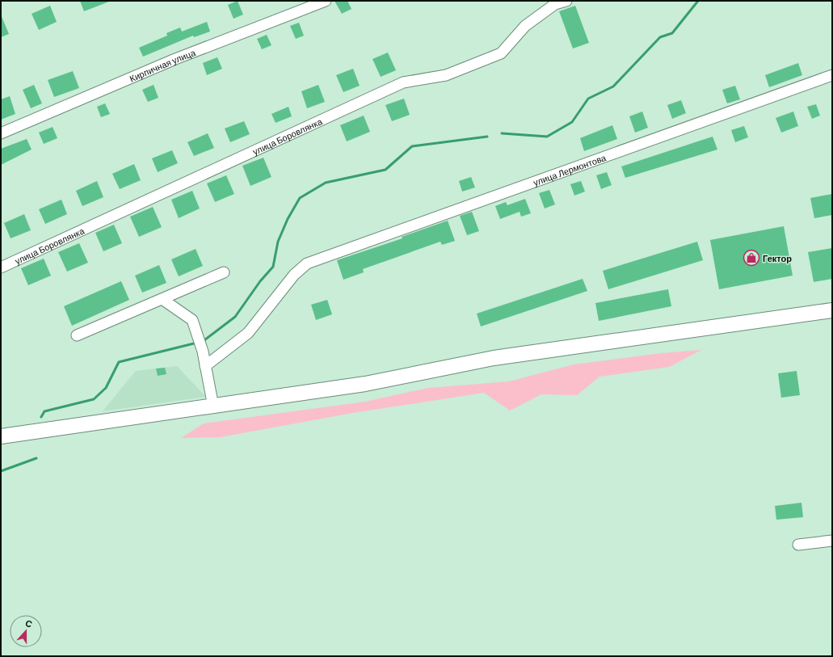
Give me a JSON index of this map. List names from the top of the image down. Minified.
{"streets":{"street":["Кирпичная улица","улица Боровлянка","улица Лермонтова"]},"places":{"shop":["Гектор"]},"north":"top"}
